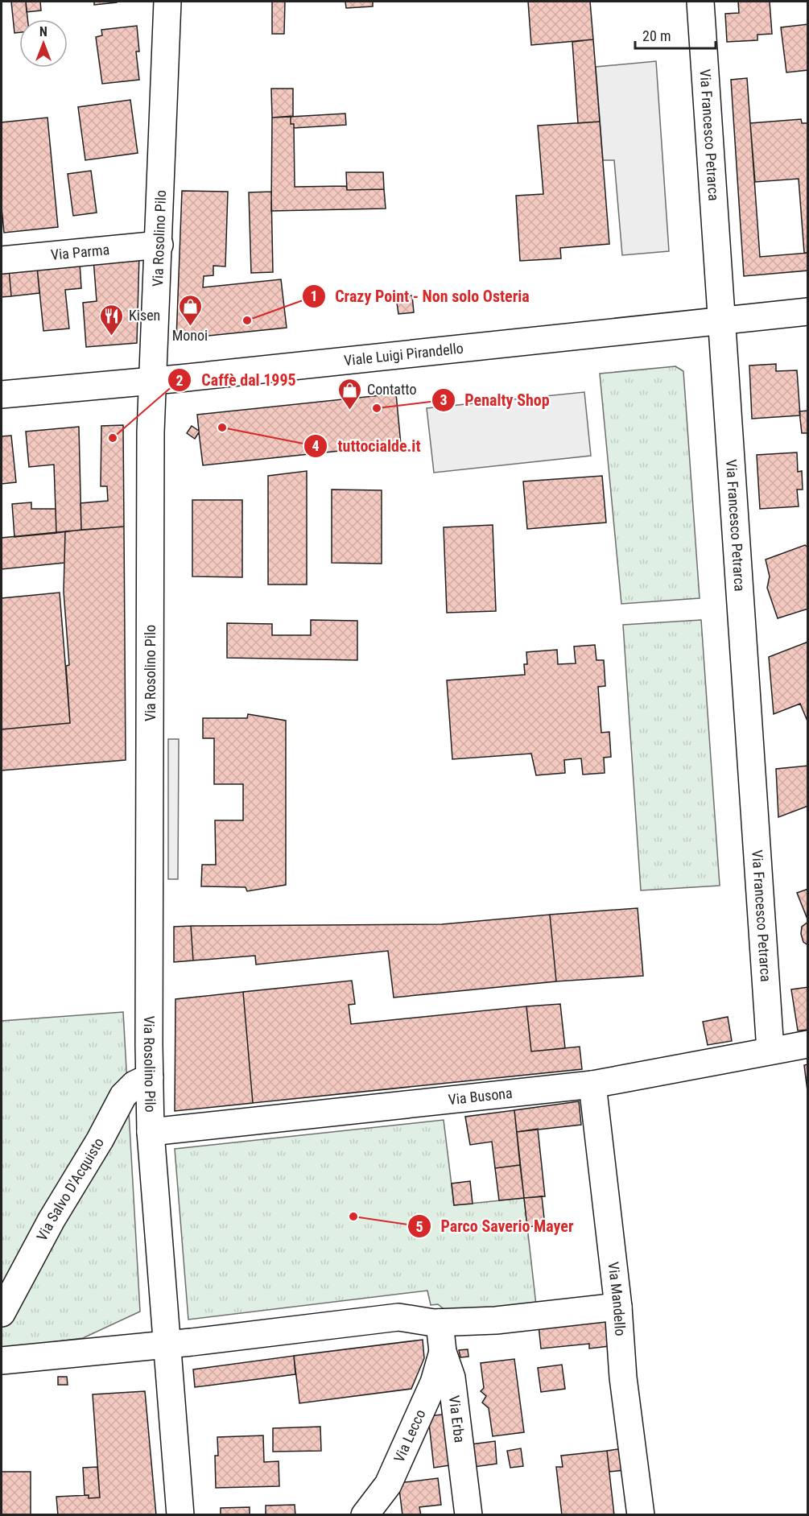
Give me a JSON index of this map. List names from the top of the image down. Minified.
{"streets":{"street":["Via Francesco Petrarca","Via Rosolino Pilo","Via Parma","Viale Luigi Pirandello","Via Busona","Via Salvo D'Acquisto","Via Mandello","Via Erba","Via Lecco"]},"crossings":[["Via Francesco Petrarca","Viale Luigi Pirandello"],["Via Francesco Petrarca","Via Busona"],["Via Rosolino Pilo","Via Parma"],["Via Rosolino Pilo","Viale Luigi Pirandello"],["Via Rosolino Pilo","Via Busona"],["Via Rosolino Pilo","Via Salvo D'Acquisto"],["Via Busona","Via Mandello"],["Via Erba","Via Lecco"]],"places":{"other":["Crazy Point - Non solo Osteria","Penalty Shop","tuttocialde.it","Caffè dal 1995","Parco Saverio Mayer"],"shop":["Monoi","Contatto"],"restaurant":["Kisen"]},"scale_bar":"20 m","north":"top"}
